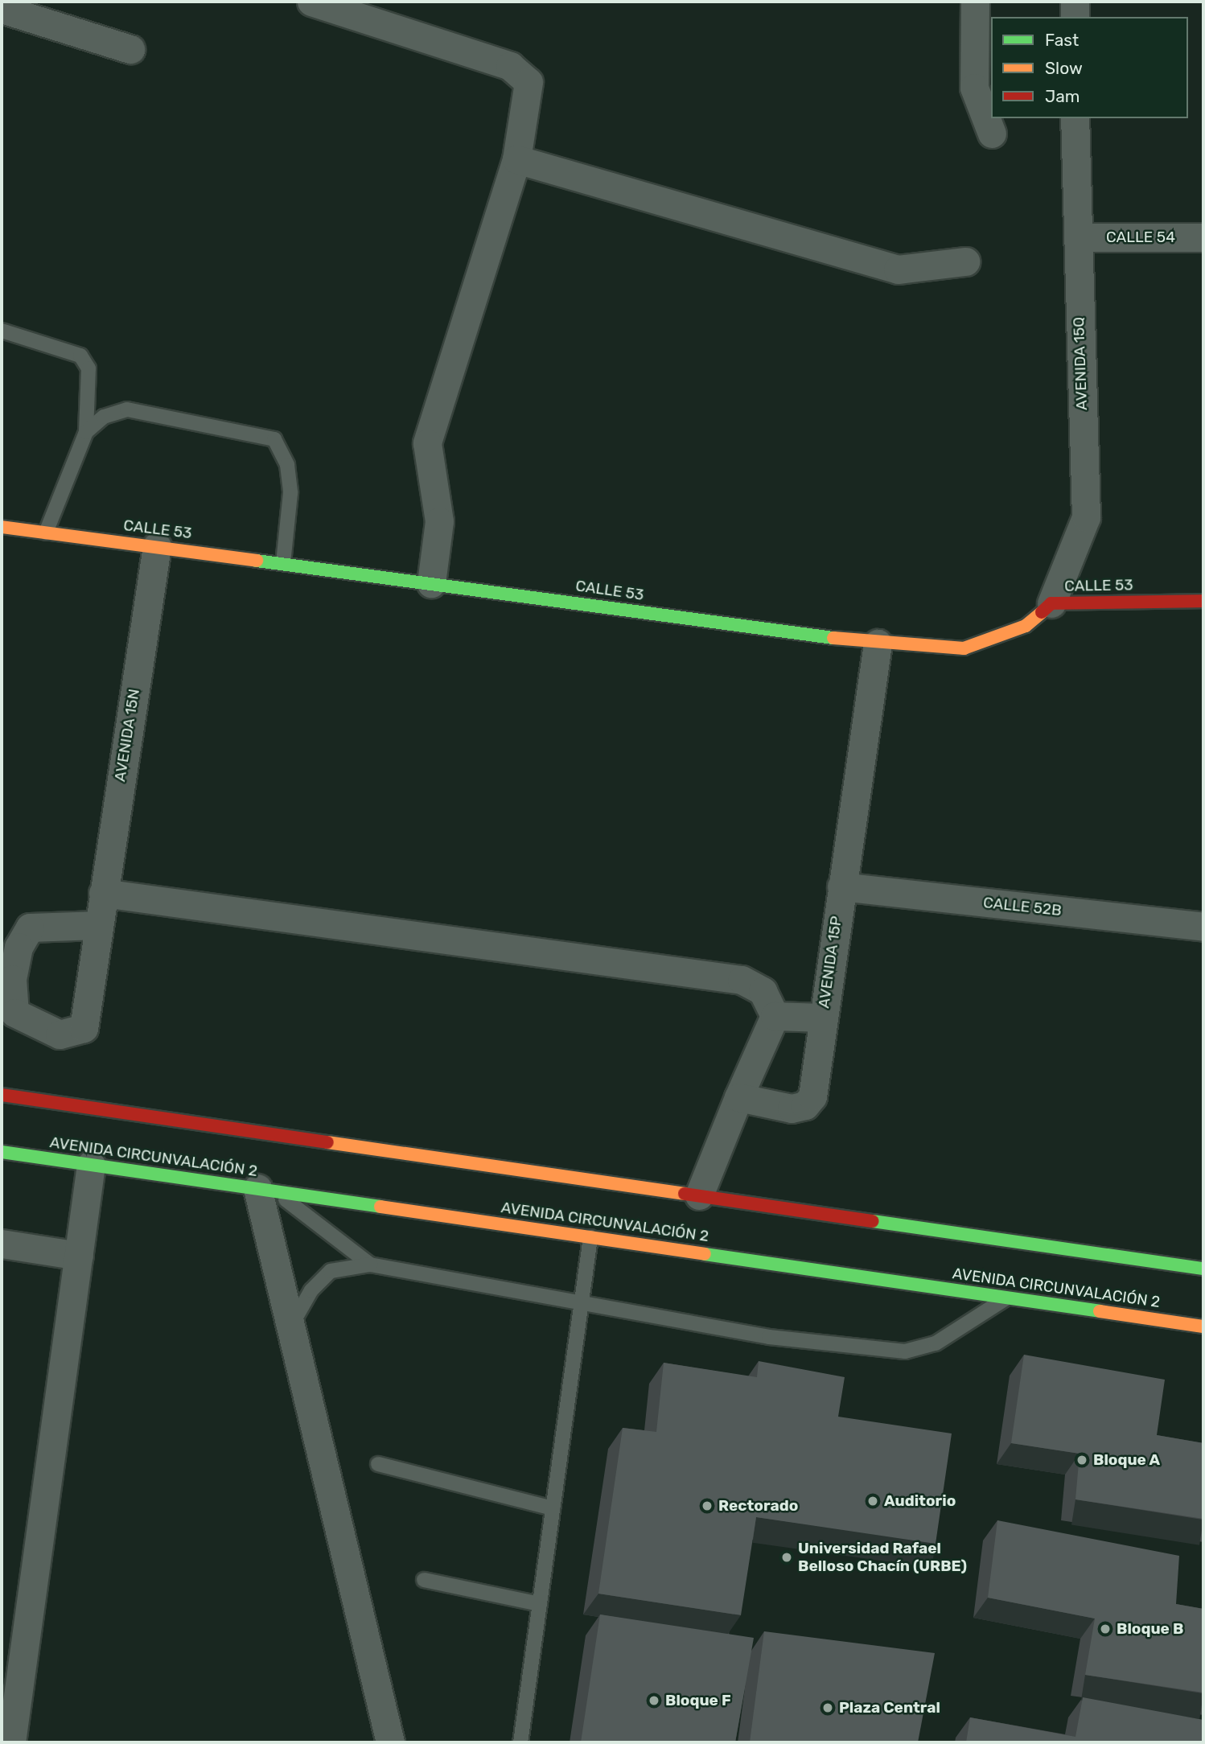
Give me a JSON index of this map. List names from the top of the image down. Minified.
{"streets":{"main road":["CALLE 53","AVENIDA CIRCUNVALACIÓN 2"],"street":["CALLE 54","AVENIDA 15Q","AVENIDA 15N","CALLE 52B","AVENIDA 15P"]},"crossings":[["CALLE 54","AVENIDA 15Q"],["AVENIDA 15Q","CALLE 53"],["CALLE 53","AVENIDA 15N"],["CALLE 53","AVENIDA 15P"],["CALLE 52B","AVENIDA 15P"]],"places":["Bloque A","Auditorio","Rectorado","Universidad Rafael Belloso Chacín (URBE)","Bloque B","Bloque F","Plaza Central"],"legend":["Fast","Slow","Jam"]}
